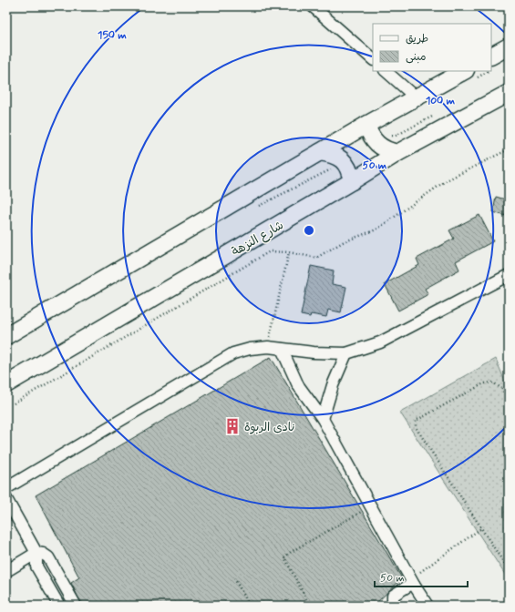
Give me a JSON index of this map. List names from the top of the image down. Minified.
{"streets":{"main road":["شارع النزهة"]},"places":{"building":["نادى الربوة"]},"legend":["طريق","مبنى"],"scale_bar":"50 m","rings":["150 m","100 m","50 m"]}
